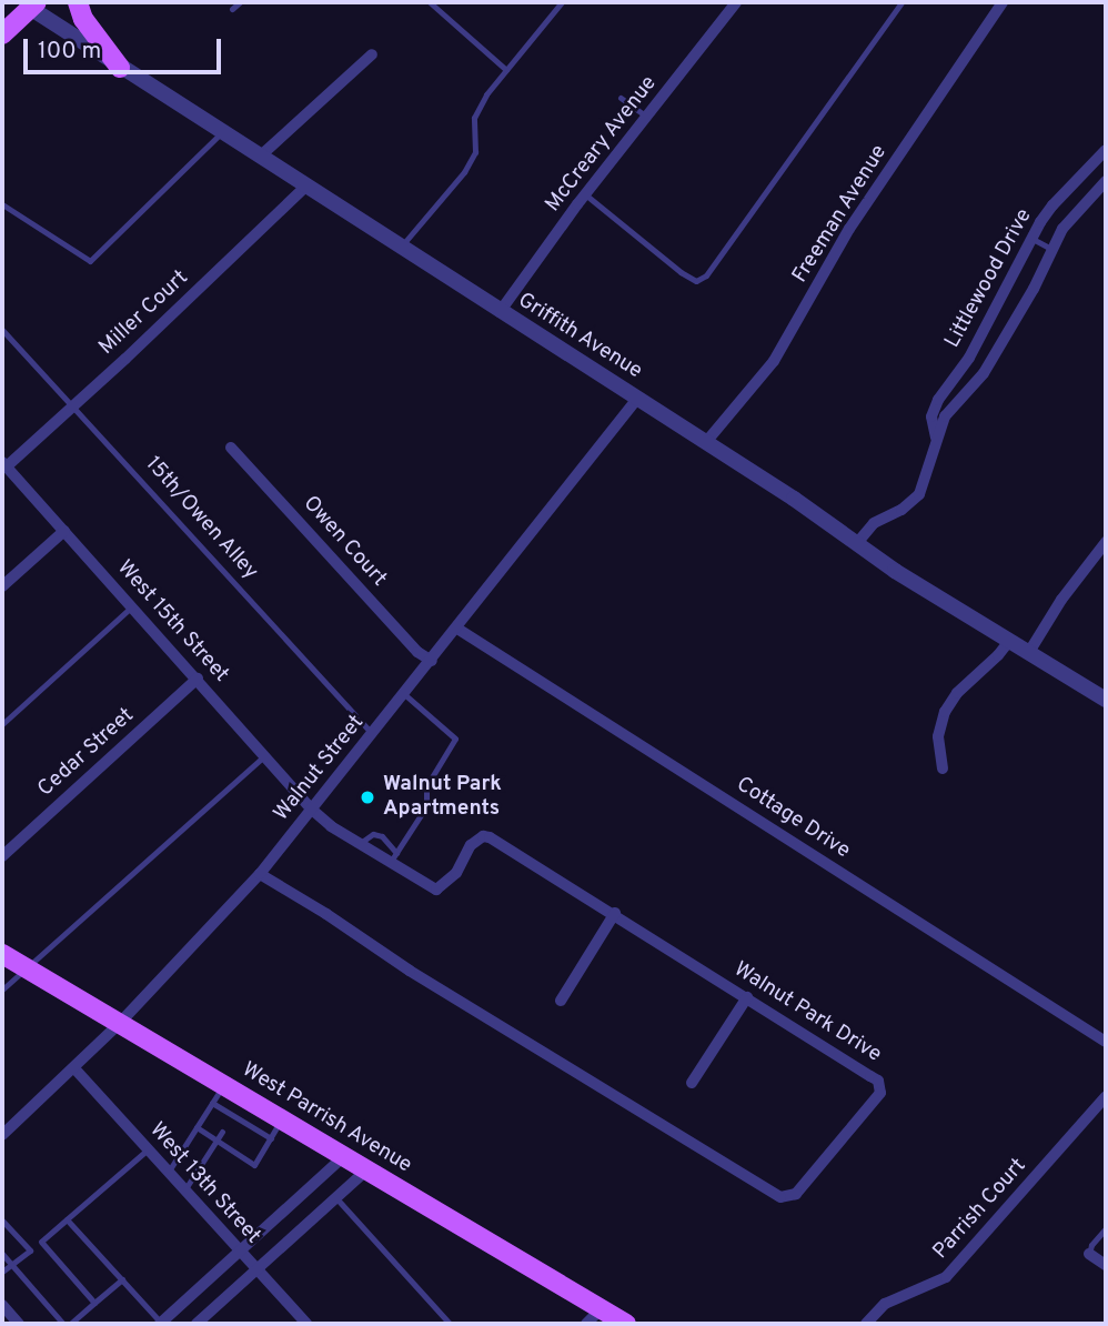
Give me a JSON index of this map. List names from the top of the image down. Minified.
{"streets":{"main road":["West Parrish Avenue"],"street":["McCreary Avenue","Freeman Avenue","Littlewood Drive","Miller Court","Griffith Avenue","Owen Court","West 15th Street","Cedar Street","Walnut Street","Cottage Drive","Walnut Park Drive","West 13th Street","Parrish Court"],"lane":["15th/Owen Alley"]},"crossings":[["McCreary Avenue","Griffith Avenue"],["Freeman Avenue","Griffith Avenue"],["Littlewood Drive","Griffith Avenue"],["Miller Court","Griffith Avenue"],["Miller Court","15th/Owen Alley"],["Miller Court","West 15th Street"],["Griffith Avenue","Walnut Street"],["15th/Owen Alley","Walnut Street"],["Owen Court","Walnut Street"],["West 15th Street","Cedar Street"],["West 15th Street","Walnut Street"],["West 15th Street","Walnut Park Drive"],["Walnut Street","Cottage Drive"],["Walnut Street","Walnut Park Drive"],["Walnut Street","West Parrish Avenue"],["Walnut Street","West 13th Street"]],"places":["Walnut Park Apartments"],"scale_bar":"100 m"}
